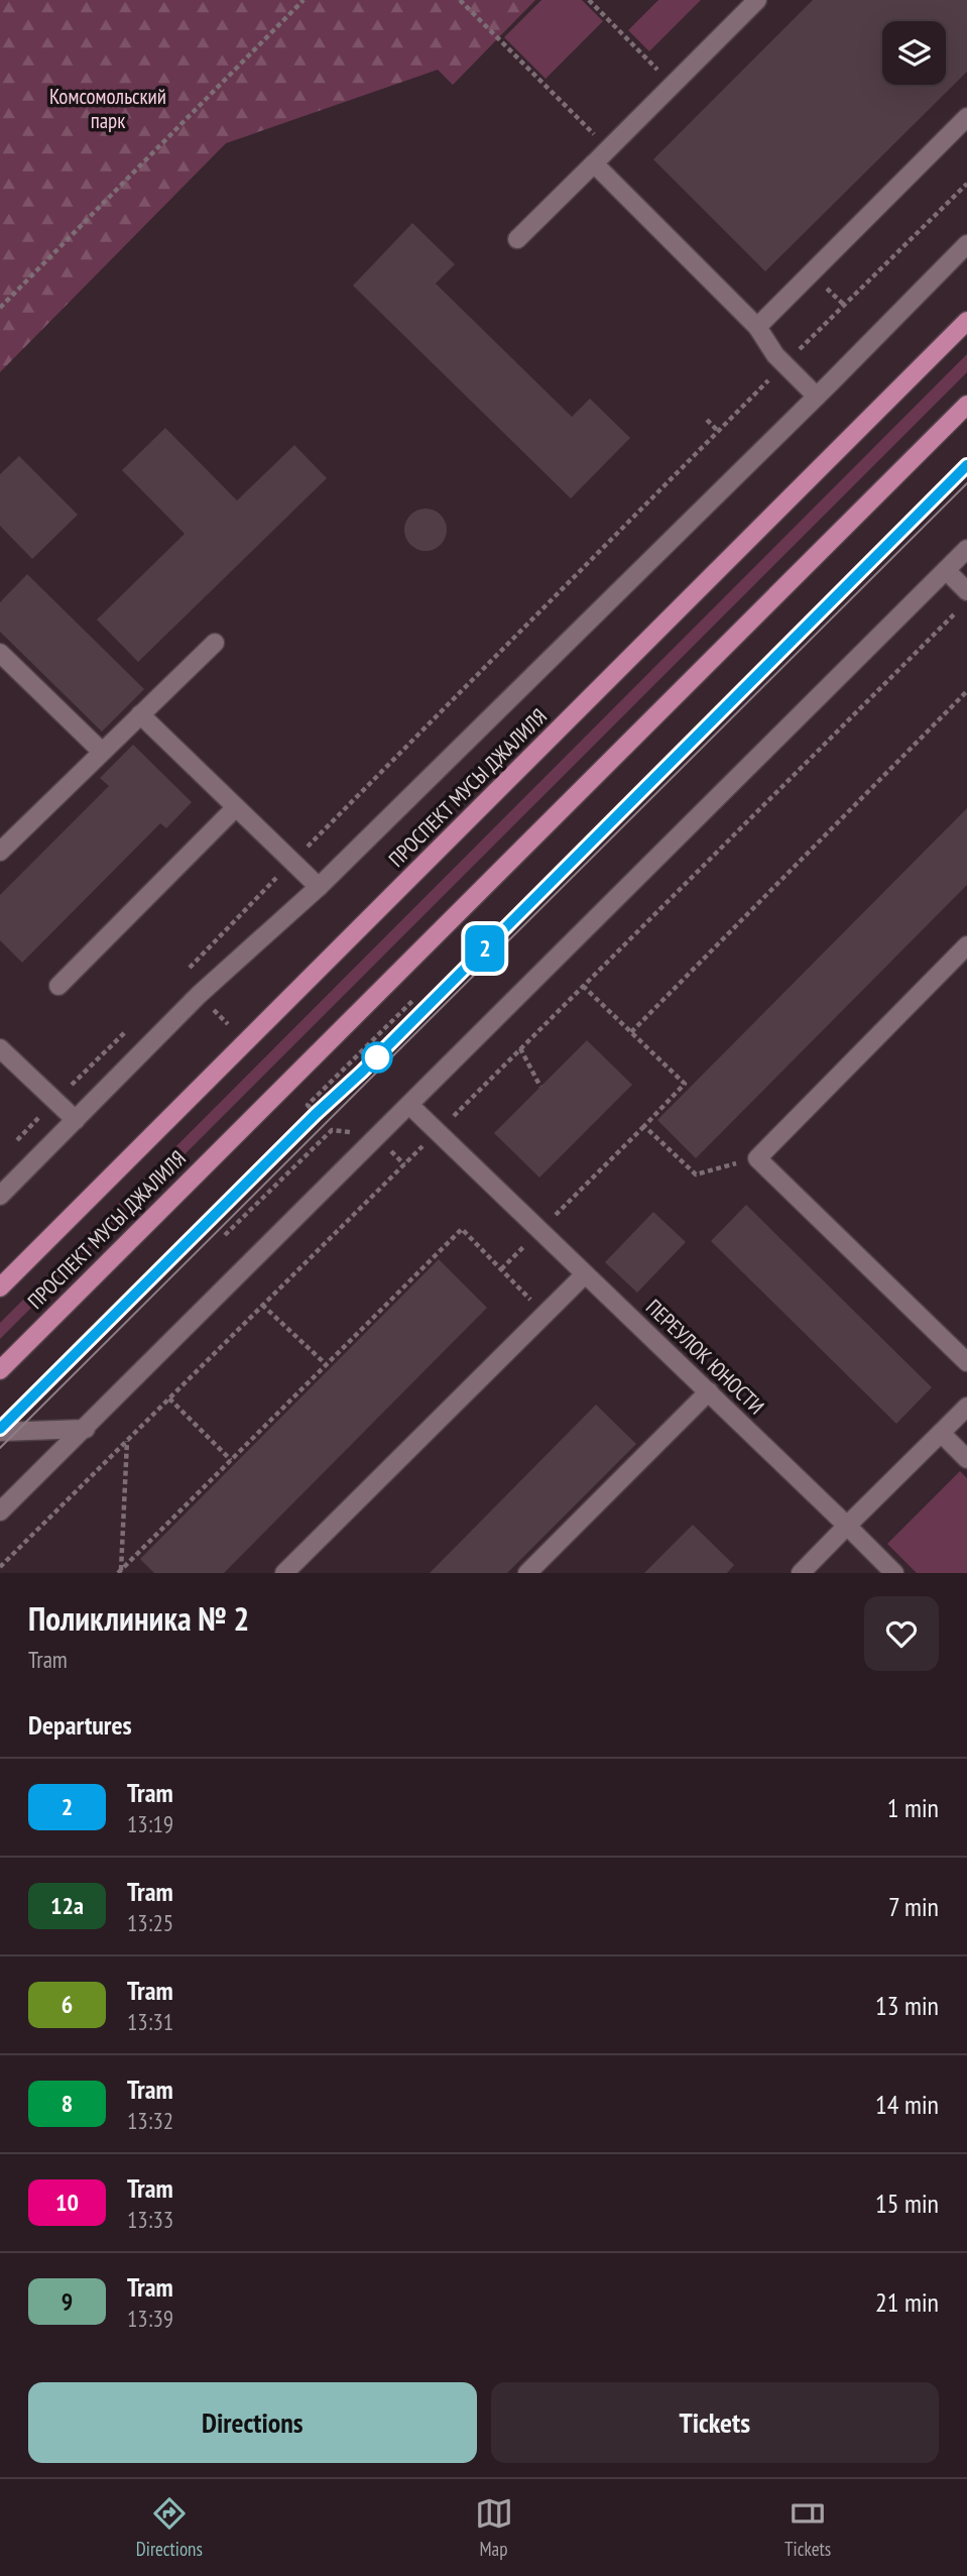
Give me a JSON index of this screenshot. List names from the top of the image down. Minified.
{"streets":{"main road":["ПРОСПЕКТ МУСЫ ДЖАЛИЛЯ"],"street":["ПЕРЕУЛОК ЮНОСТИ"]},"parks":["Комсомольский парк"],"lines":["tram line 2"],"page":{"on_map":"2","heading":[["Поликлиника № 2","Tram"],"Departures"],"list":[{"mark":"2","name":"Tram","note":"13:19","value":"1 min"},{"mark":"12а","name":"Tram","note":"13:25","value":"7 min"},{"mark":"6","name":"Tram","note":"13:31","value":"13 min"},{"mark":"8","name":"Tram","note":"13:32","value":"14 min"},{"mark":"10","name":"Tram","note":"13:33","value":"15 min"},{"mark":"9","name":"Tram","note":"13:39","value":"21 min"}],"buttons":["Directions","Tickets"],"tabs":["Directions","Map","Tickets"]}}
